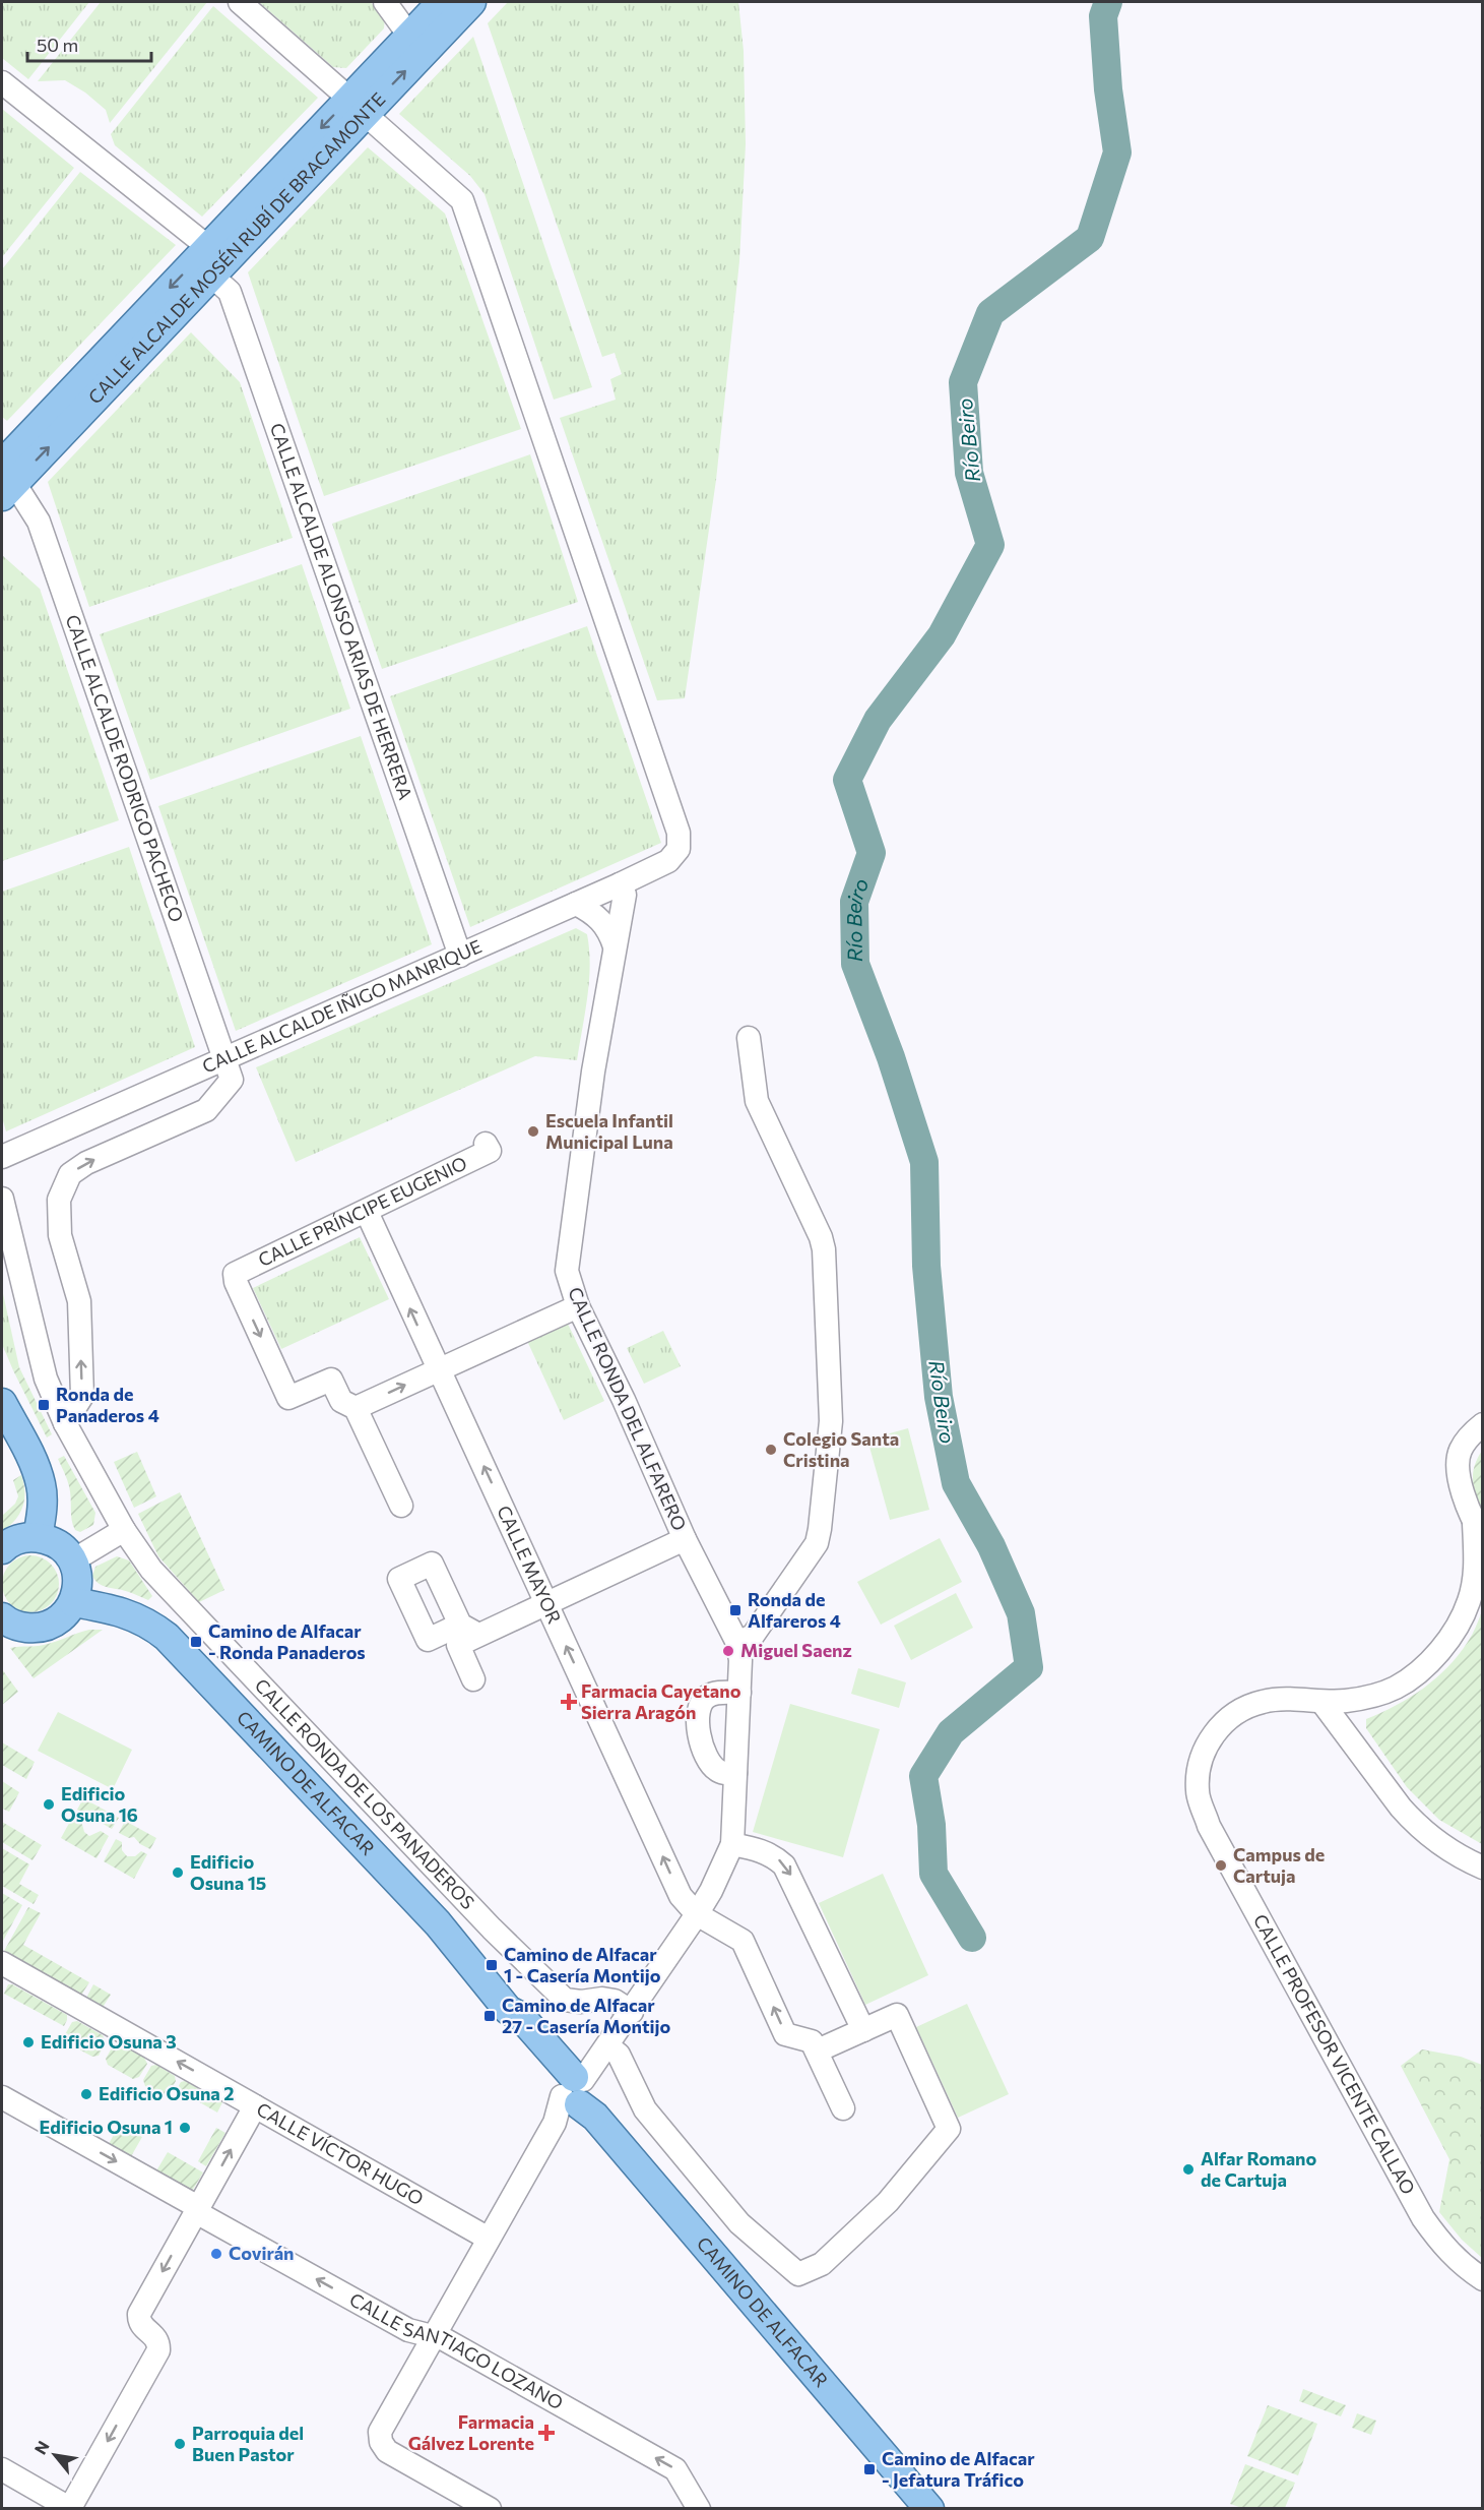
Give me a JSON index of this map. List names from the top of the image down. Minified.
{"streets":{"main road":["CALLE ALCALDE MOSÉN RUBÍ DE BRACAMONTE","CAMINO DE ALFACAR"],"street":["CALLE ALCALDE ALONSO ARIAS DE HERRERA","CALLE ALCALDE RODRIGO PACHECO","CALLE ALCALDE IÑIGO MANRIQUE","CALLE PRÍNCIPE EUGENIO","CALLE RONDA DEL ALFARERO","CALLE MAYOR","CALLE RONDA DE LOS PANADEROS","CALLE PROFESOR VICENTE CALLAO","CALLE VÍCTOR HUGO","CALLE SANTIAGO LOZANO"]},"crossings":[["CALLE ALCALDE MOSÉN RUBÍ DE BRACAMONTE","CALLE ALCALDE ALONSO ARIAS DE HERRERA"],["CALLE ALCALDE MOSÉN RUBÍ DE BRACAMONTE","CALLE ALCALDE RODRIGO PACHECO"],["CALLE ALCALDE MOSÉN RUBÍ DE BRACAMONTE","CALLE ALCALDE IÑIGO MANRIQUE"],["CALLE ALCALDE ALONSO ARIAS DE HERRERA","CALLE ALCALDE IÑIGO MANRIQUE"],["CALLE ALCALDE RODRIGO PACHECO","CALLE ALCALDE IÑIGO MANRIQUE"],["CALLE ALCALDE IÑIGO MANRIQUE","CALLE RONDA DEL ALFARERO"],["CALLE PRÍNCIPE EUGENIO","CALLE MAYOR"]],"one_way":["CALLE MAYOR","CALLE VÍCTOR HUGO"],"water":["Río Beiro"],"places":{"other":["Escuela Infantil Municipal Luna","Colegio Santa Cristina","Miguel Saenz","Edificio Osuna 16","Campus de Cartuja","Edificio Osuna 15","Edificio Osuna 3","Edificio Osuna 2","Edificio Osuna 1","Alfar Romano de Cartuja","Covirán","Parroquia del Buen Pastor"],"transit":["Ronda de Panaderos 4","Ronda de Alfareros 4","Camino de Alfacar - Ronda Panaderos","Camino de Alfacar 1 - Casería Montijo","Camino de Alfacar 27 - Casería Montijo","Camino de Alfacar - Jefatura Tráfico"],"health":["Farmacia Cayetano Sierra Aragón","Farmacia Gálvez Lorente"]},"scale_bar":"50 m","north":"top left"}
